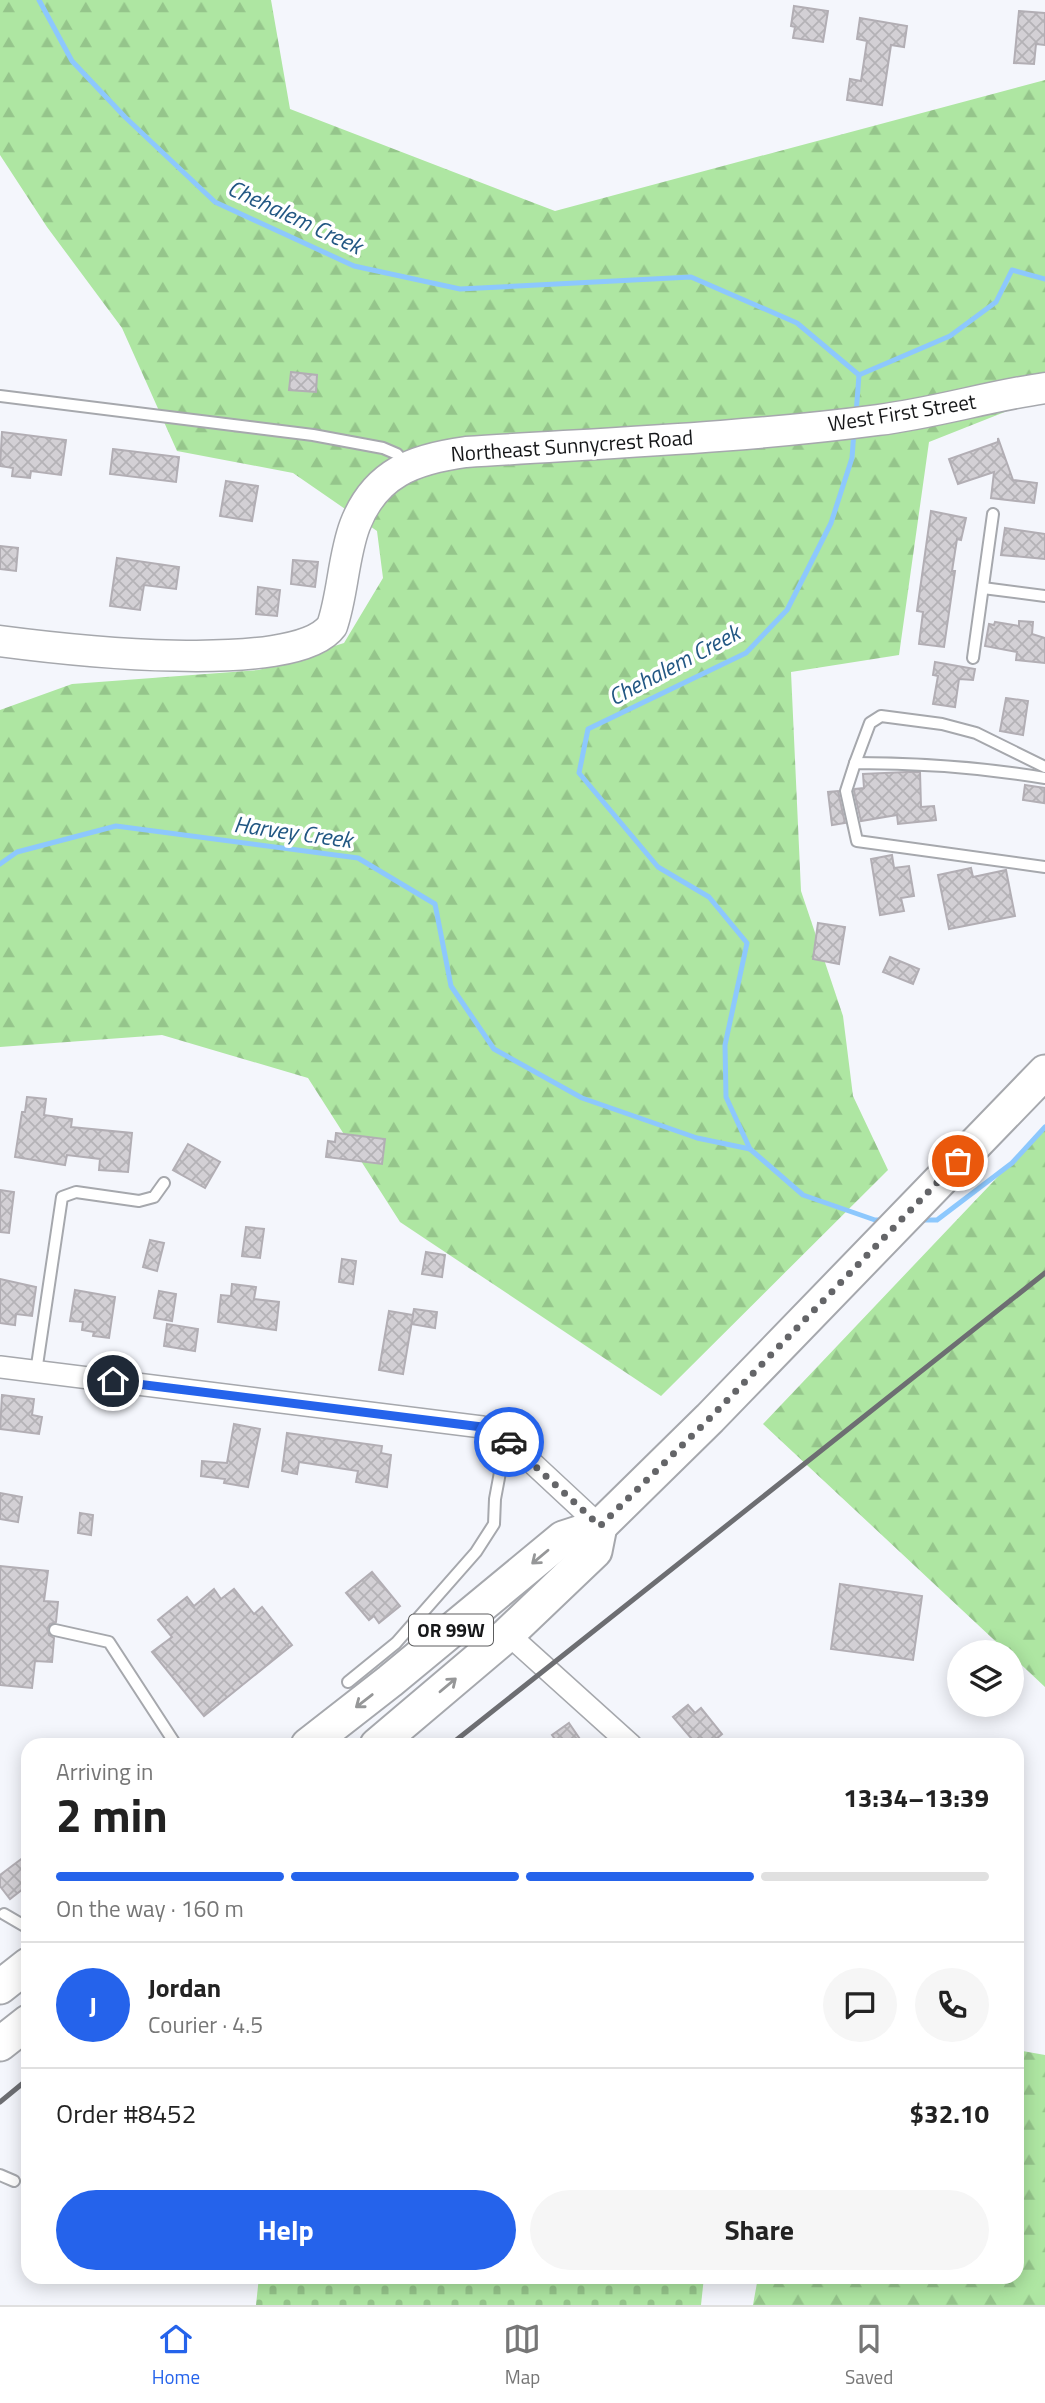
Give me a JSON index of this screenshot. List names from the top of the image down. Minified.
{"streets":{"main road":["OR 99W"],"street":["West First Street","Northeast Sunnycrest Road"]},"crossings":[["West First Street","Northeast Sunnycrest Road"]],"water":["Chehalem Creek","Harvey Creek"],"page":{"heading":["2 min","Arriving in","13:34–13:39"],"panel":["Jordan","Courier · 4.5","Order #8452","$32.10"],"bar":"On the way · 160 m","round":"J","buttons":["Help","Share"],"tabs":["Home","Map","Saved"]}}
